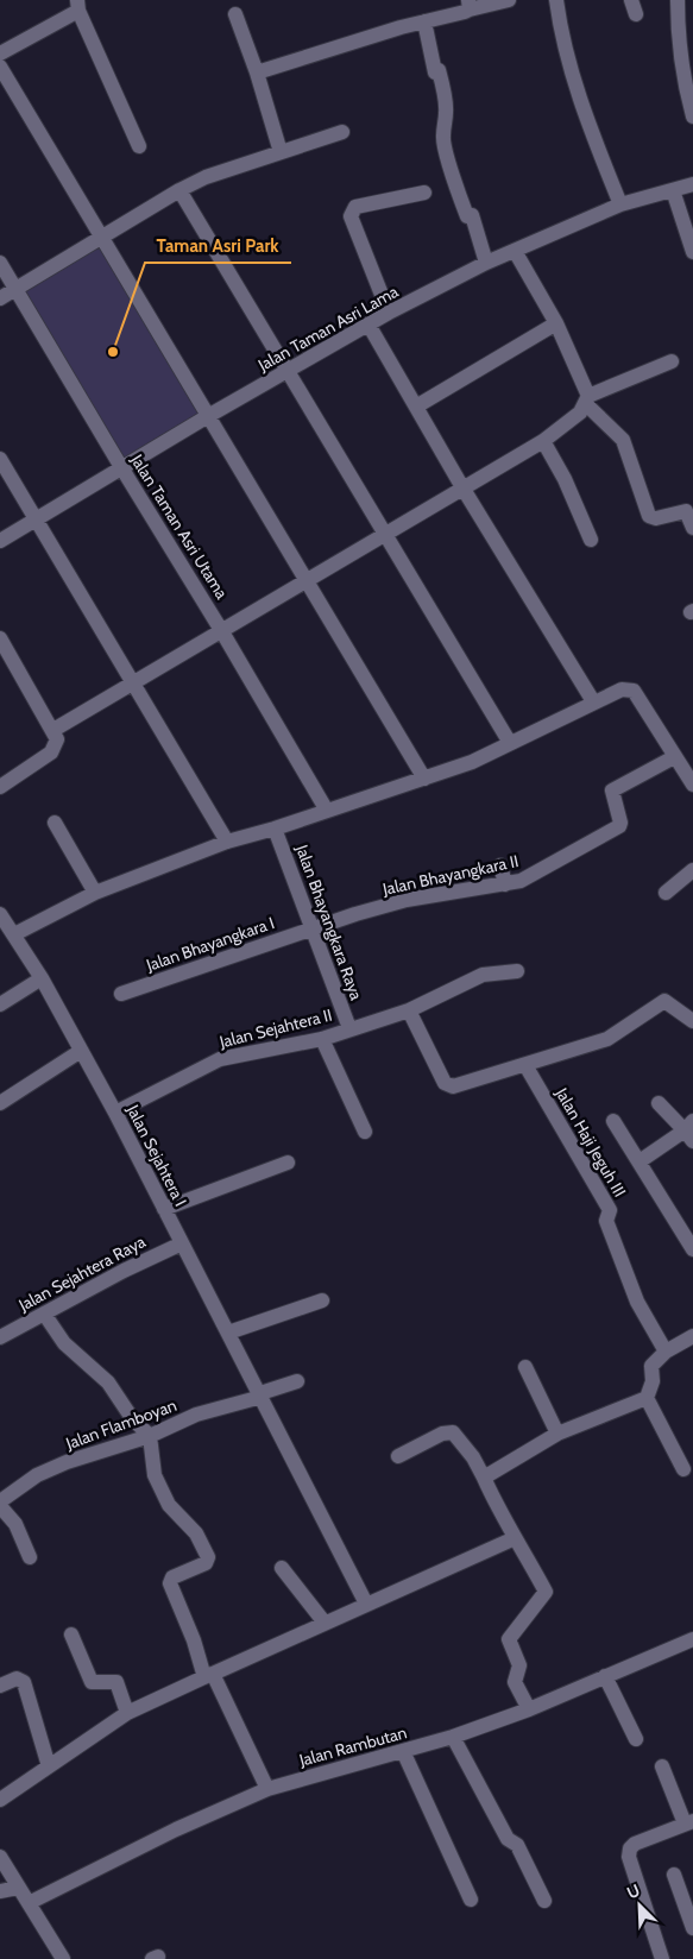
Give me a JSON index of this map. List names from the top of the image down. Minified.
{"streets":{"street":["Jalan Taman Asri Lama","Jalan Taman Asri Utama","Jalan Bhayangkara II","Jalan Bhayangkara Raya","Jalan Bhayangkara I","Jalan Sejahtera II","Jalan Haji Jeguh III","Jalan Sejahtera I","Jalan Sejahtera Raya","Jalan Flamboyan","Jalan Rambutan"]},"crossings":[["Jalan Taman Asri Lama","Jalan Taman Asri Utama"],["Jalan Bhayangkara II","Jalan Bhayangkara Raya"],["Jalan Bhayangkara II","Jalan Bhayangkara I"],["Jalan Bhayangkara Raya","Jalan Bhayangkara I"],["Jalan Bhayangkara Raya","Jalan Sejahtera II"],["Jalan Sejahtera II","Jalan Sejahtera I"],["Jalan Sejahtera I","Jalan Sejahtera Raya"],["Jalan Sejahtera I","Jalan Flamboyan"]],"places":["Taman Asri Park"],"north":"top left"}
